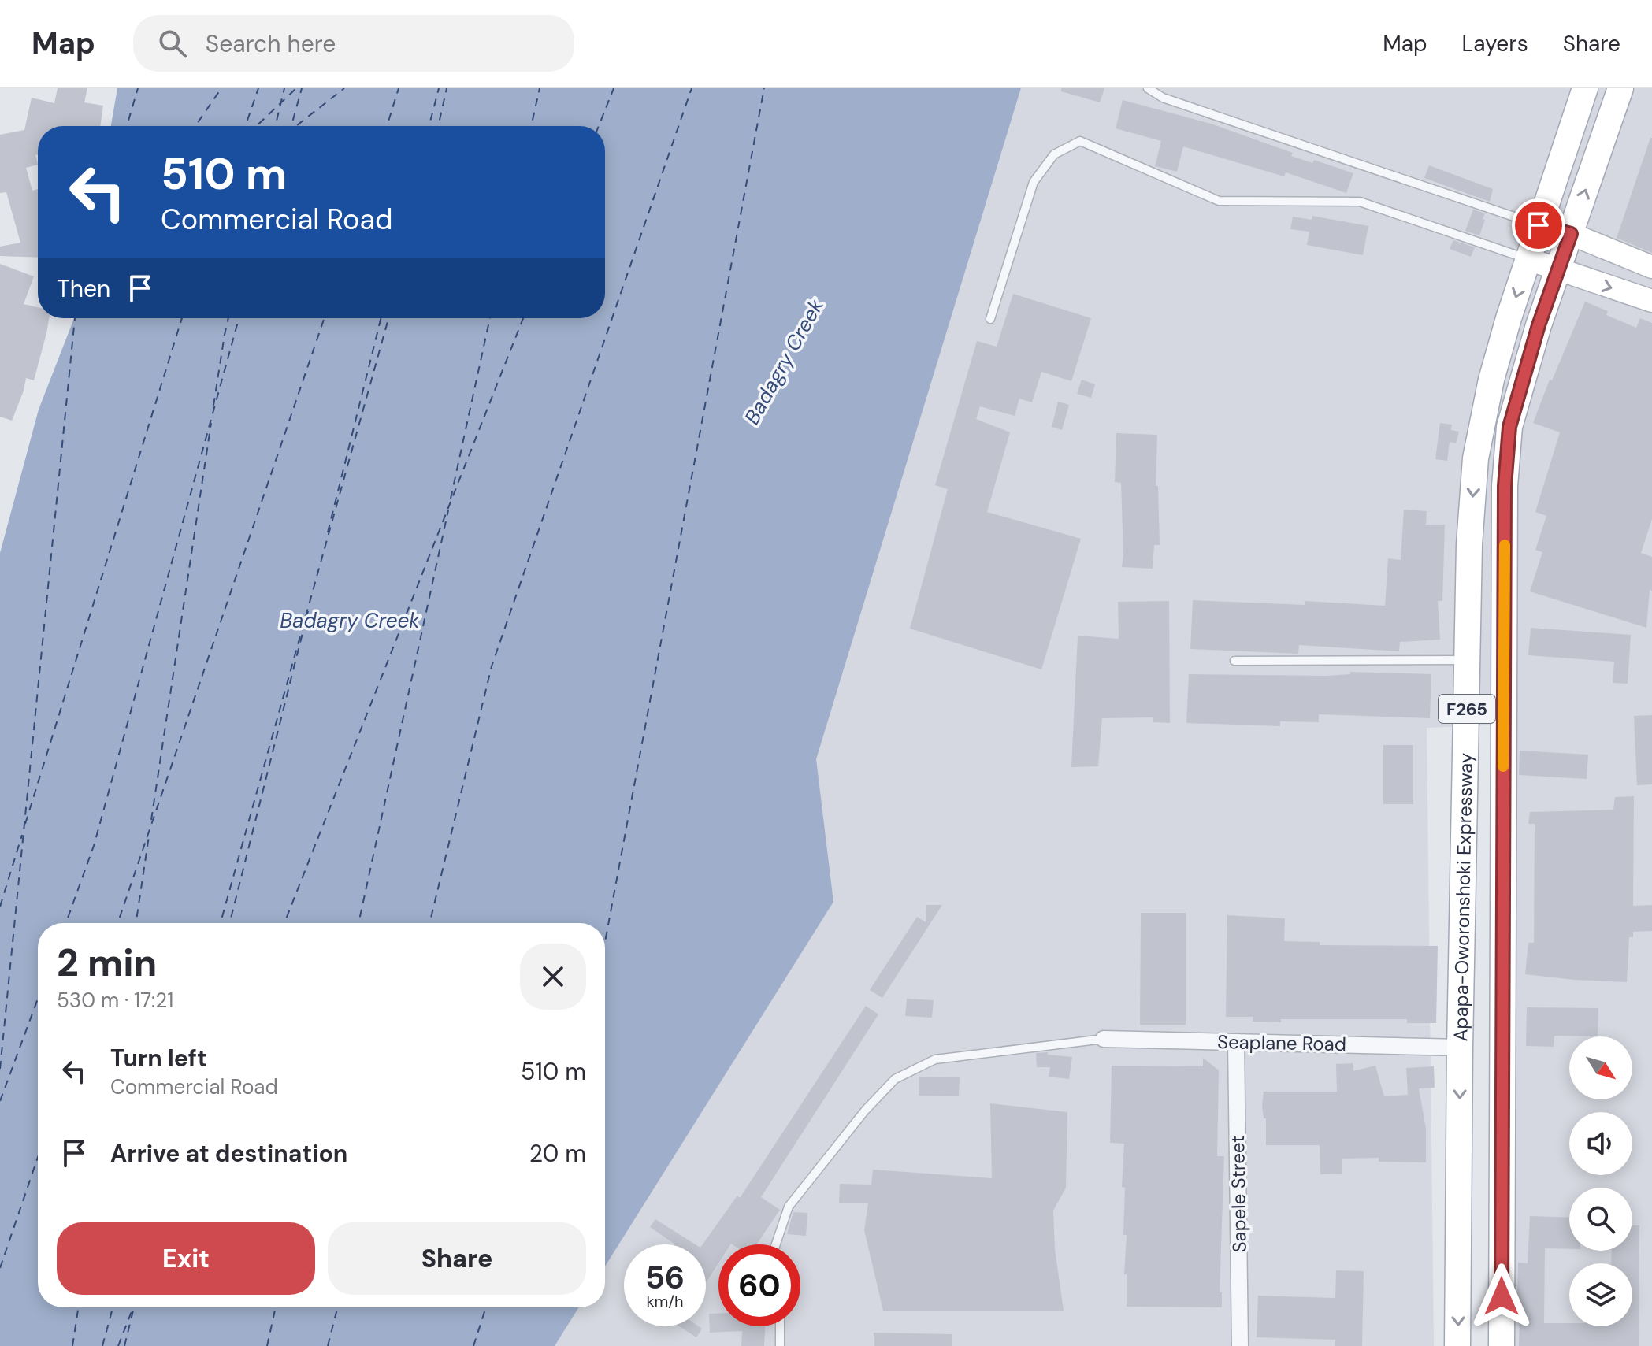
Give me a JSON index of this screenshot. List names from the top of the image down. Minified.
{"streets":{"main road":["F265","Apapa-Oworonshoki Expressway"],"street":["Seaplane Road","Sapele Street"]},"crossings":[["Apapa-Oworonshoki Expressway","Seaplane Road"],["Seaplane Road","Sapele Street"]],"water":["Badagry Creek"],"north":"bottom right","page":{"header":"Map","search":"Search here","nav":["Map","Layers","Share"],"turn":["510 m","Commercial Road"],"then":"Then","heading":["2 min","530 m · 17:21"],"list":[{"name":"Turn left","note":"Commercial Road","value":"510 m"},{"name":"Arrive at destination","value":"20 m"}],"buttons":["Exit","Share"],"speed":"56 km/h","limit":"60"}}
